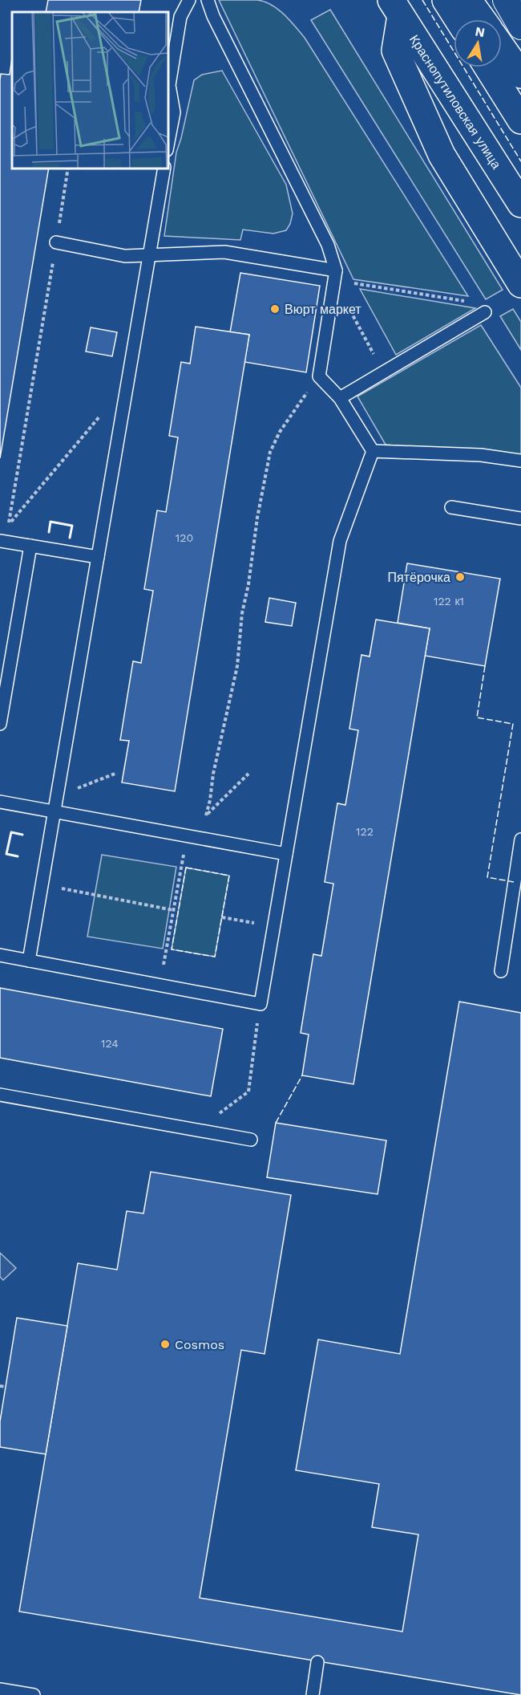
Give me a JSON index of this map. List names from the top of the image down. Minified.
{"streets":{"main road":["Краснопутиловская улица"]},"places":["Вюрт маркет","Пятёрочка","Cosmos"],"house_numbers":["120","122 к1","122","124"],"north":"top"}
